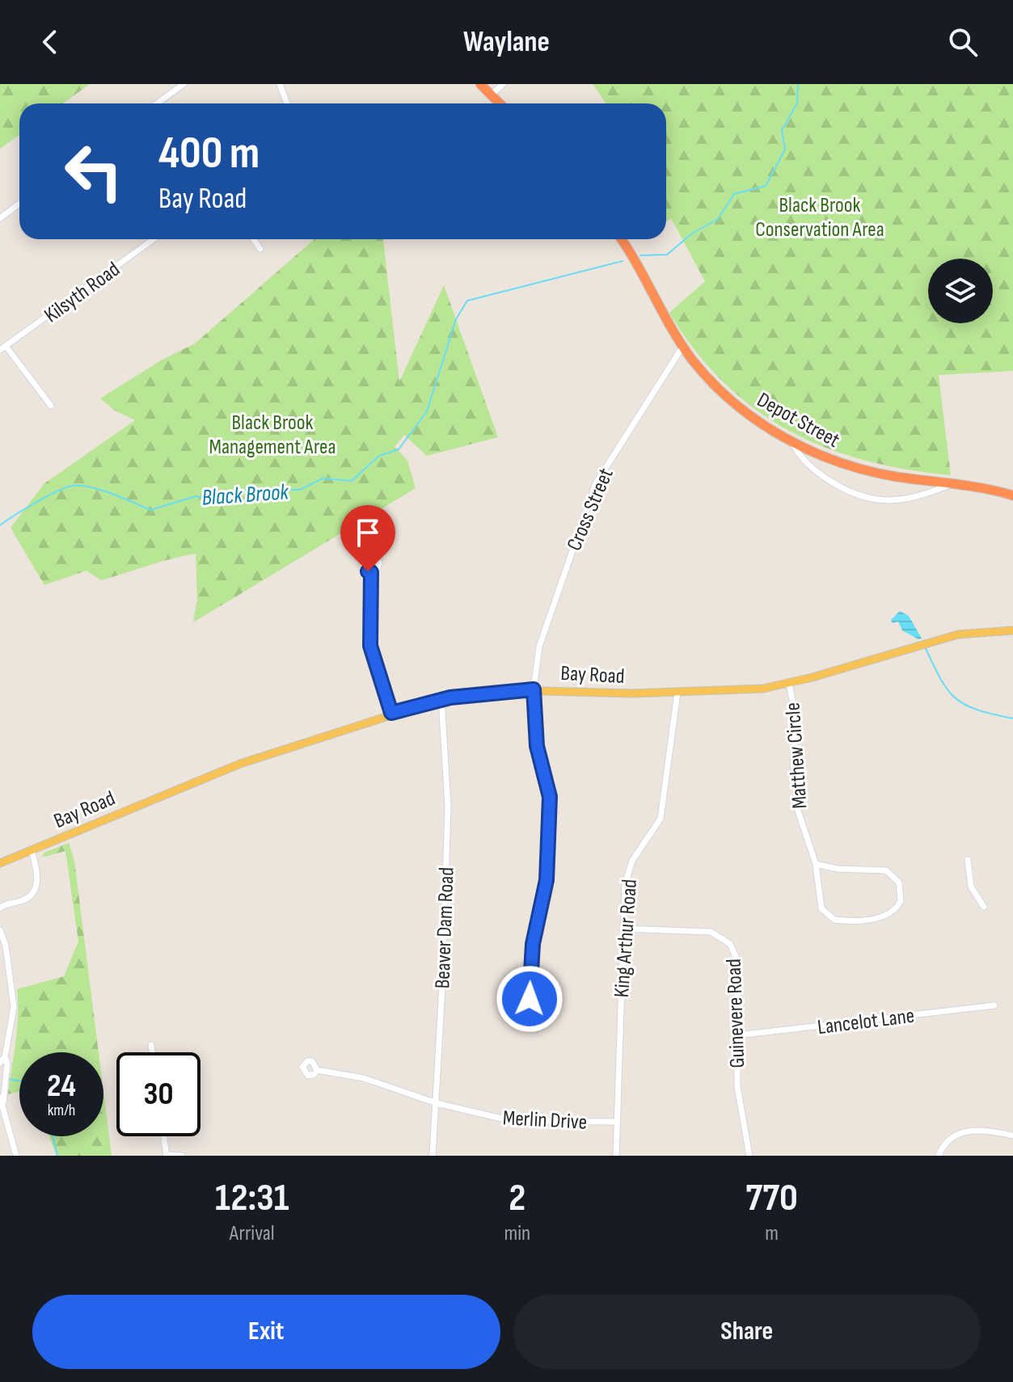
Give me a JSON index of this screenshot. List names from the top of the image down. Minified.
{"streets":{"highway":["Depot Street"],"main road":["Bay Road"],"street":["Kilsyth Road","Cross Street","Matthew Circle","Beaver Dam Road","King Arthur Road","Guinevere Road","Lancelot Lane","Merlin Drive"]},"crossings":[["Depot Street","Cross Street"],["Cross Street","Bay Road"],["Bay Road","Matthew Circle"],["Bay Road","Beaver Dam Road"],["Bay Road","King Arthur Road"],["Beaver Dam Road","Merlin Drive"],["King Arthur Road","Guinevere Road"],["King Arthur Road","Merlin Drive"],["Guinevere Road","Lancelot Lane"]],"water":["Black Brook"],"parks":["Black Brook Conservation Area","Black Brook Management Area"],"page":{"header":"Waylane","turn":["400 m","Bay Road"],"speed":"24 km/h","limit":"30","eta":["12:31","Arrival","2","min","770","m"],"buttons":["Exit","Share"]}}
